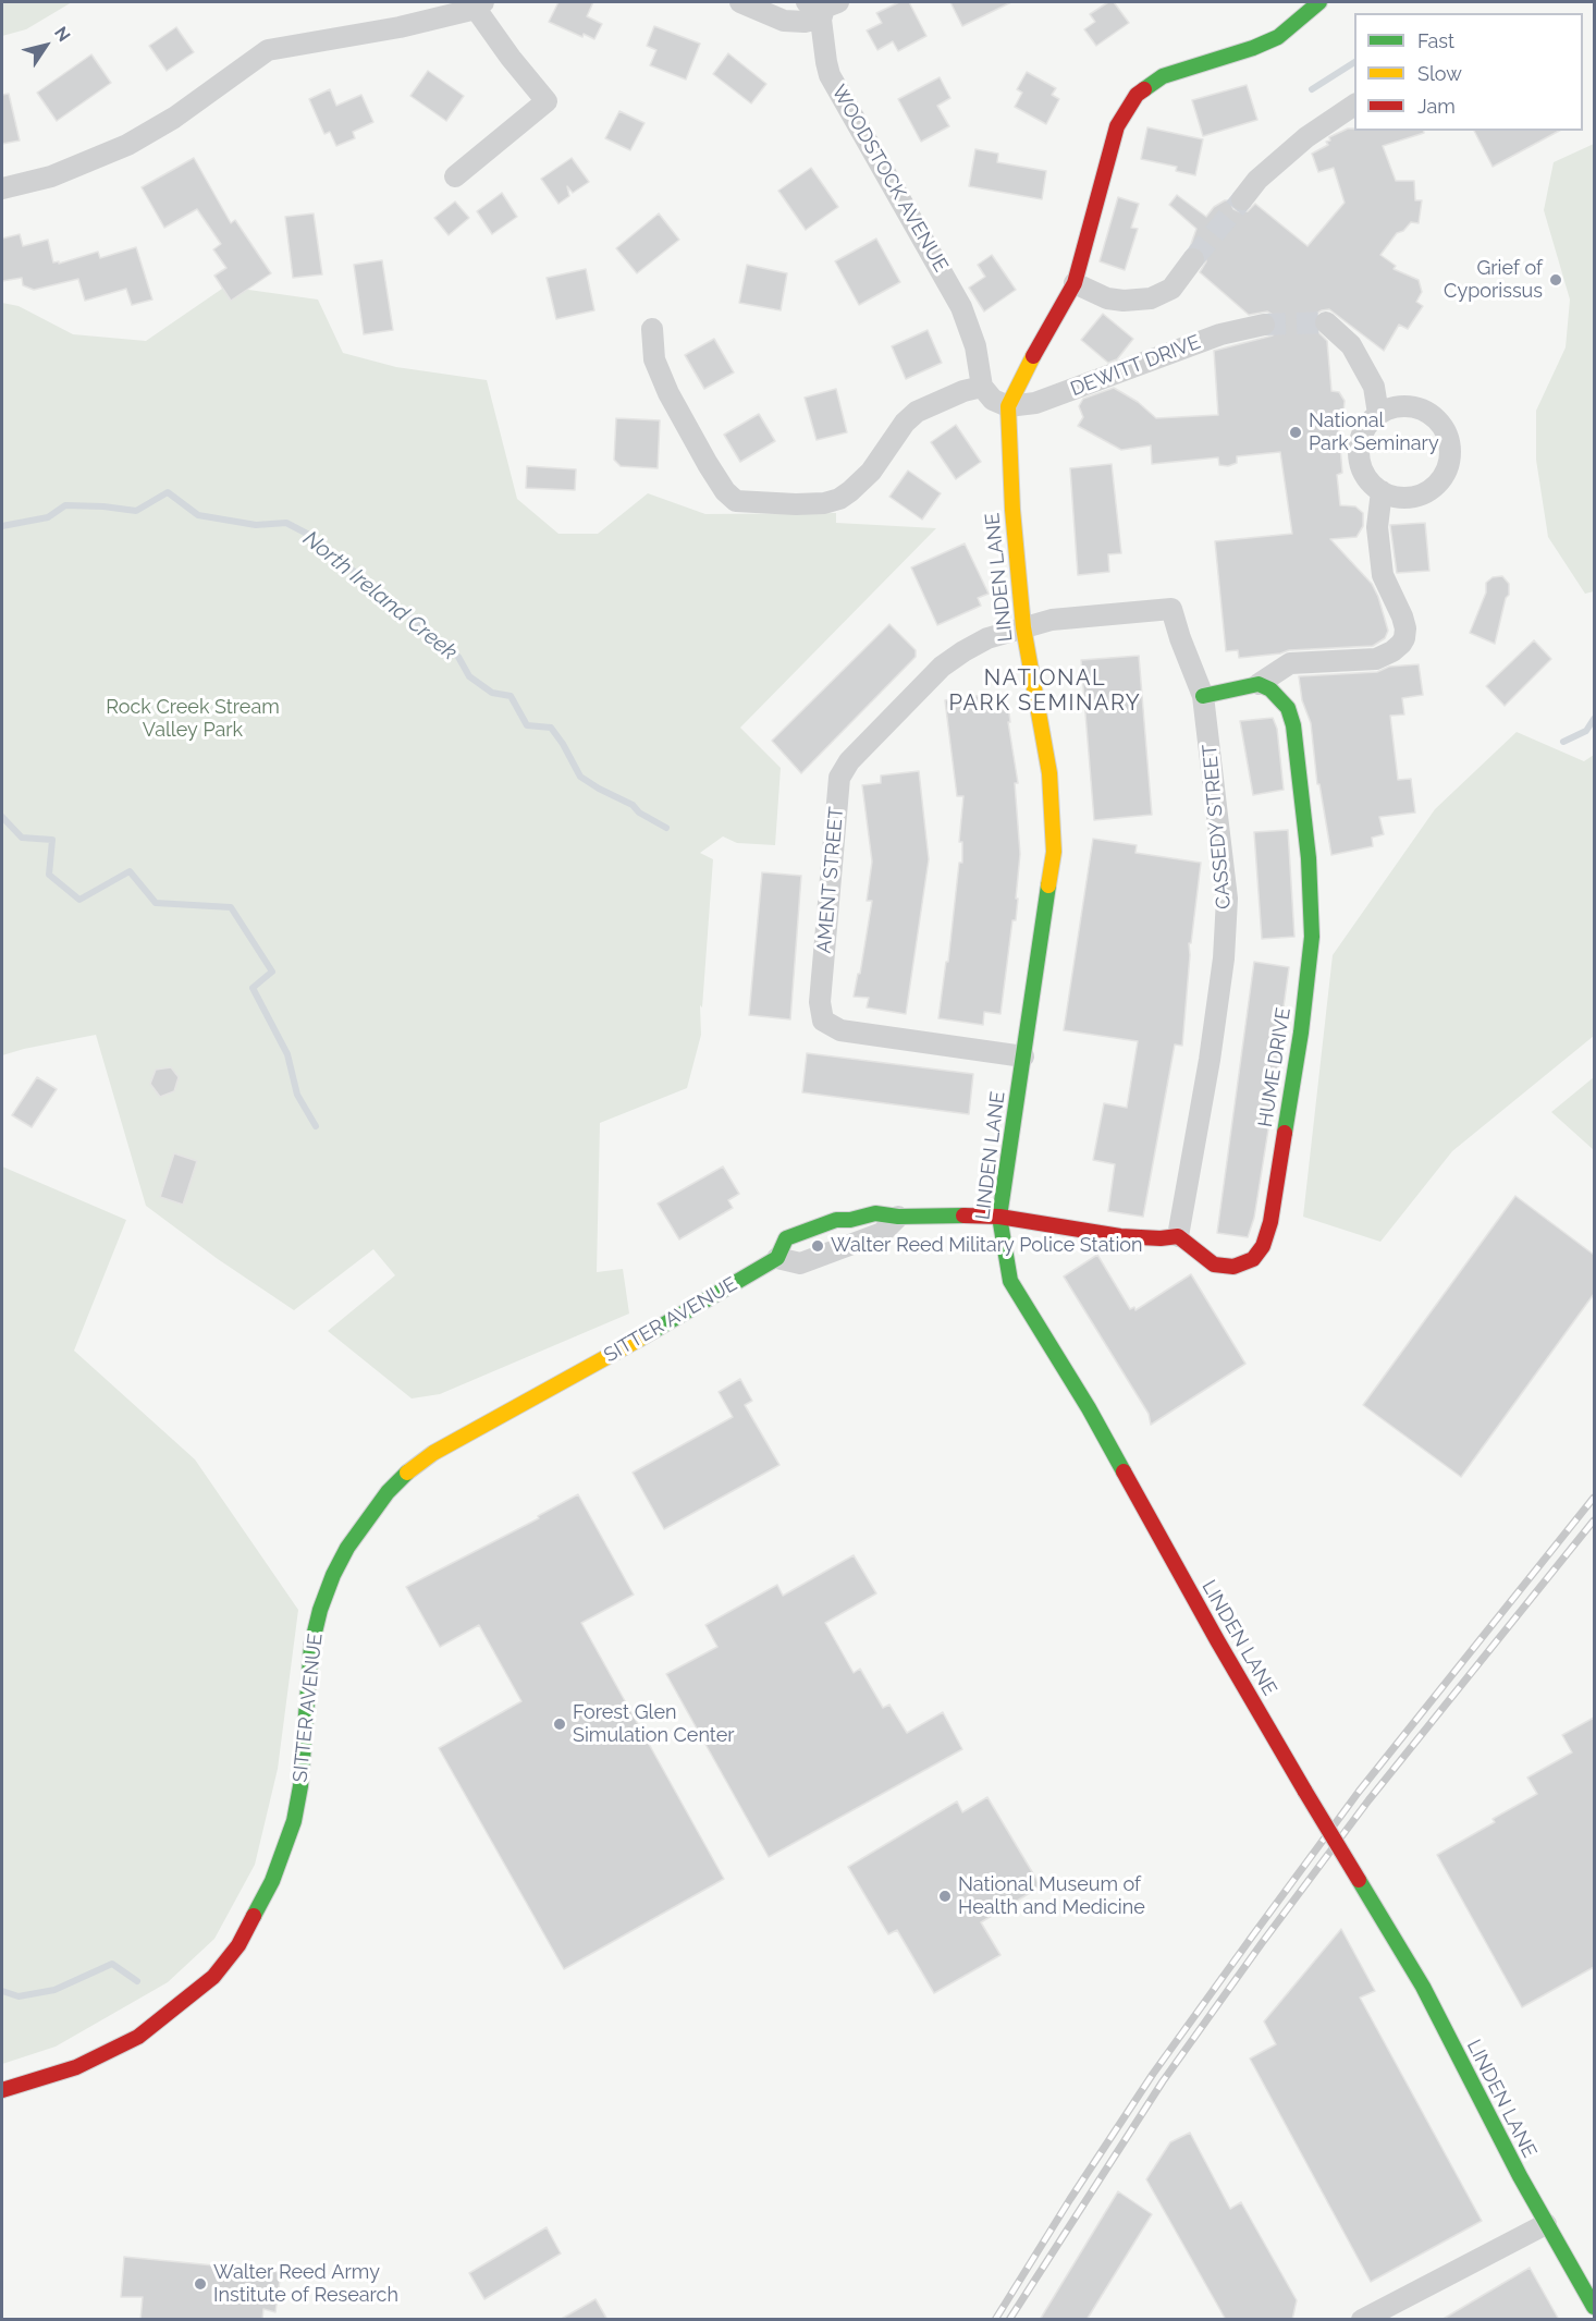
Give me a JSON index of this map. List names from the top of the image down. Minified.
{"streets":{"street":["WOODSTOCK AVENUE","DEWITT DRIVE","LINDEN LANE","CASSEDY STREET","AMENT STREET","HUME DRIVE","SITTER AVENUE"]},"crossings":[["DEWITT DRIVE","LINDEN LANE"],["LINDEN LANE","CASSEDY STREET"],["LINDEN LANE","AMENT STREET"],["LINDEN LANE","SITTER AVENUE"],["CASSEDY STREET","AMENT STREET"],["CASSEDY STREET","HUME DRIVE"]],"districts":["NATIONAL PARK SEMINARY"],"water":["North Ireland Creek"],"parks":["Rock Creek Stream Valley Park"],"places":["Grief of Cyporissus","National Park Seminary","Walter Reed Military Police Station","Forest Glen Simulation Center","National Museum of Health and Medicine","Walter Reed Army Institute of Research"],"legend":["Fast","Slow","Jam"],"north":"top right"}
